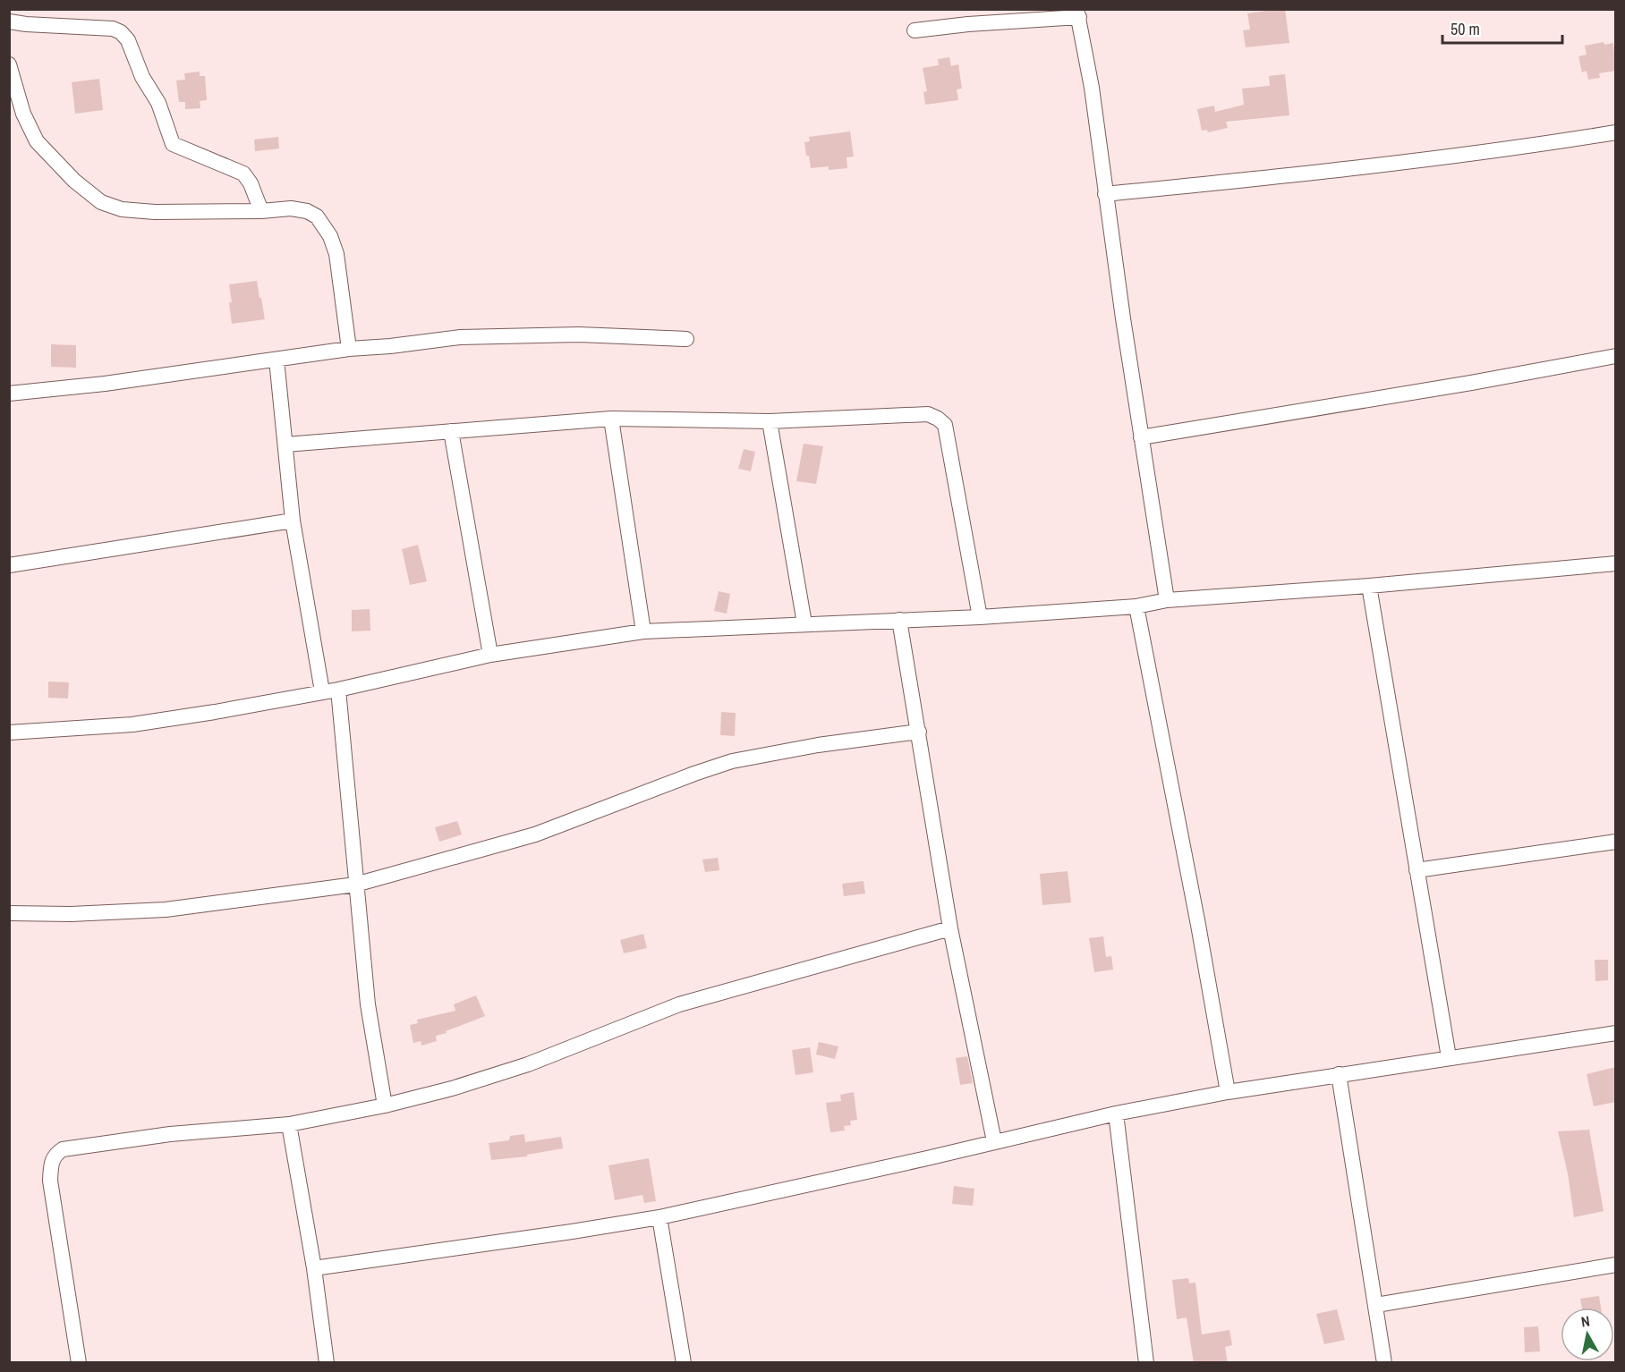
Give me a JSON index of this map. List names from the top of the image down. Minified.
{"scale_bar":"50 m","north":"top"}
